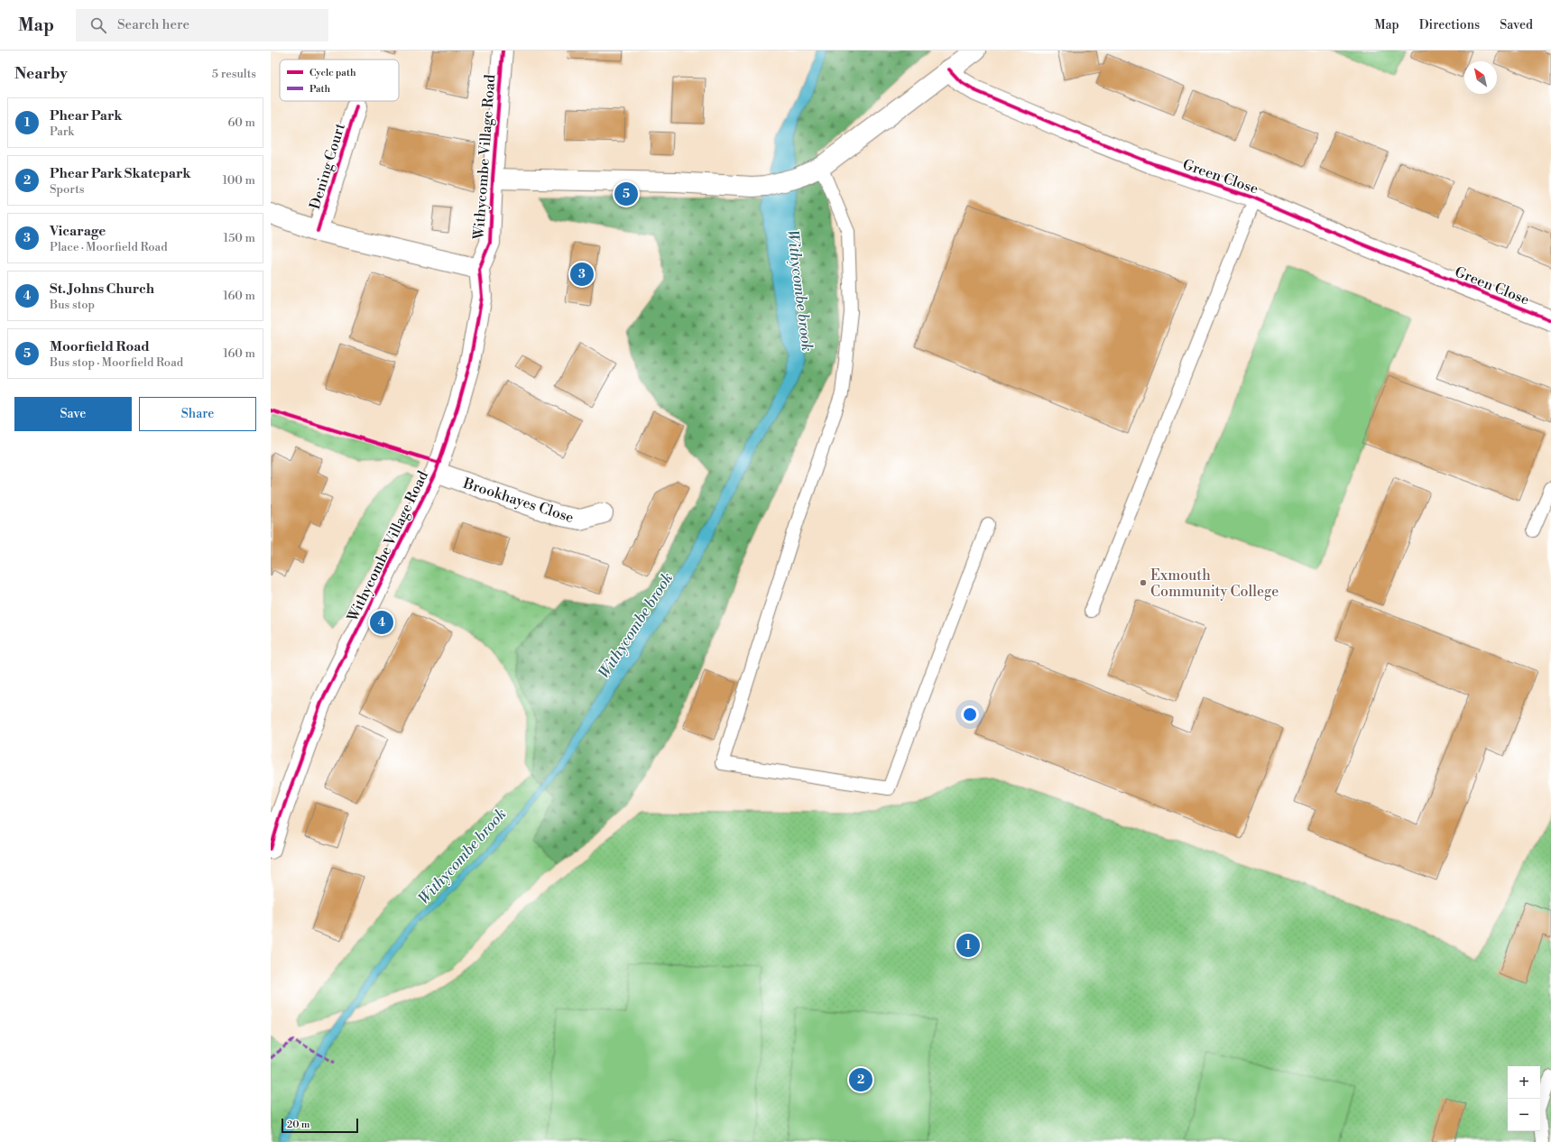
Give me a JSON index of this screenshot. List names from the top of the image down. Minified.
{"streets":{"street":["Withycombe Village Road","Dening Court","Green Close","Brookhayes Close"]},"crossings":[["Withycombe Village Road","Dening Court"],["Withycombe Village Road","Brookhayes Close"]],"water":["Withycombe brook"],"places":["Exmouth Community College"],"legend":["Cycle path","Path"],"scale_bar":"20 m","north":"top left","page":{"header":"Map","search":"Search here","nav":["Map","Directions","Saved"],"heading":["Nearby","5 results"],"list":[{"mark":"1","name":"Phear Park","note":"Park","value":"60 m"},{"mark":"2","name":"Phear Park Skatepark","note":"Sports","value":"100 m"},{"mark":"3","name":"Vicarage","note":"Place · Moorfield Road","value":"150 m"},{"mark":"4","name":"St. Johns Church","note":"Bus stop","value":"160 m"},{"mark":"5","name":"Moorfield Road","note":"Bus stop · Moorfield Road","value":"160 m"}],"pins":["5","3","4","1","2"],"buttons":["Save","Share"],"map_buttons":["+","−"],"scale":"20 m"}}
